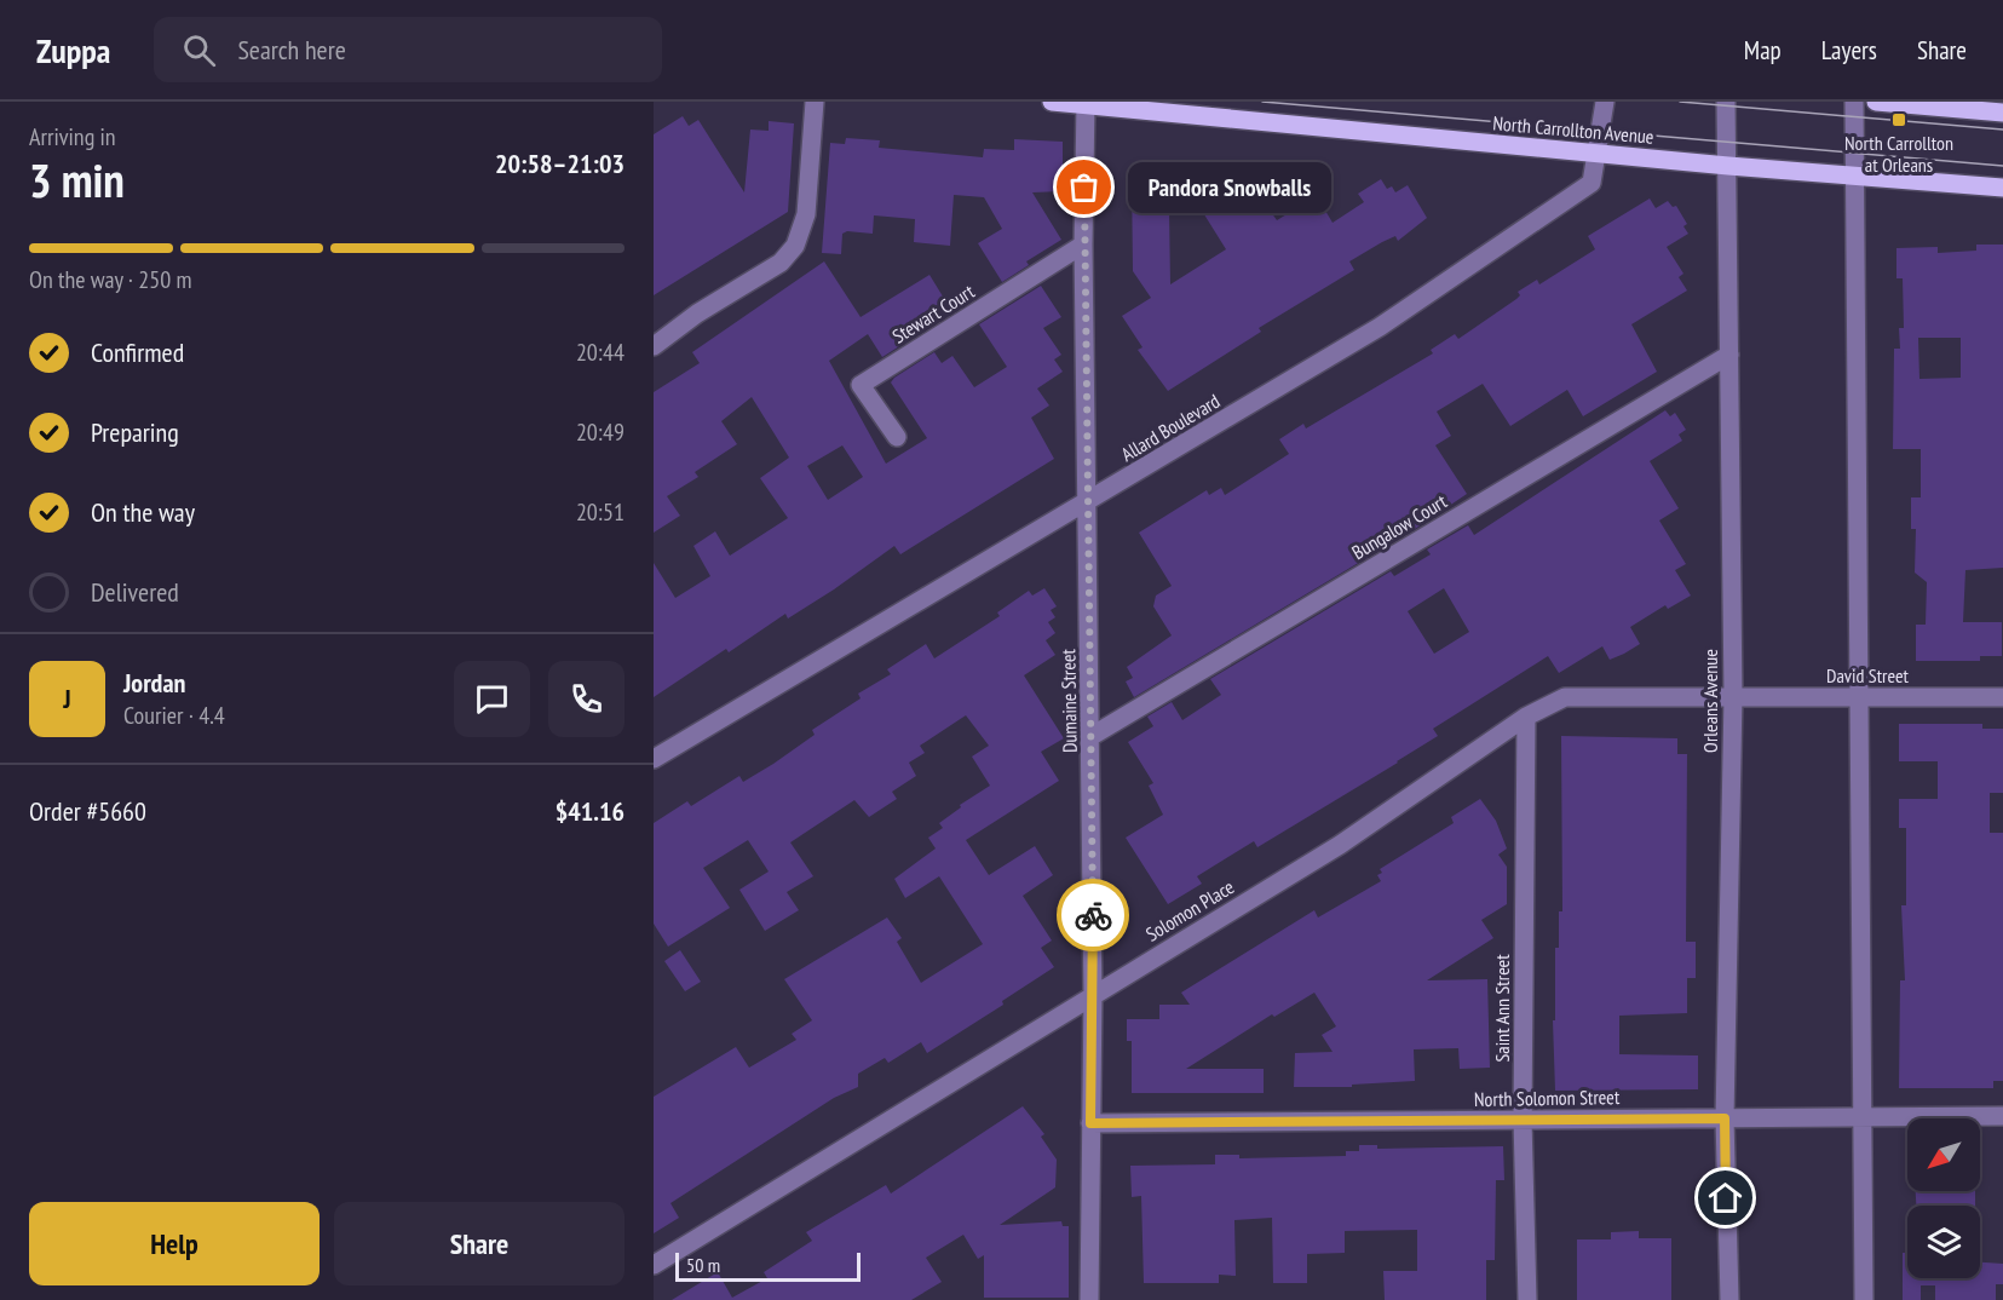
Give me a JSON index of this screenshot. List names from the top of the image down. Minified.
{"streets":{"main road":["North Carrollton Avenue"],"street":["Stewart Court","Allard Boulevard","Bungalow Court","David Street","Dumaine Street","Orleans Avenue","Solomon Place","Saint Ann Street","North Solomon Street"]},"crossings":[["North Carrollton Avenue","Allard Boulevard"],["North Carrollton Avenue","Dumaine Street"],["North Carrollton Avenue","Orleans Avenue"],["Stewart Court","Dumaine Street"],["Allard Boulevard","Dumaine Street"],["Bungalow Court","Dumaine Street"],["Bungalow Court","Orleans Avenue"],["David Street","Orleans Avenue"],["David Street","Solomon Place"],["Dumaine Street","Solomon Place"],["Dumaine Street","North Solomon Street"],["Orleans Avenue","Solomon Place"],["Orleans Avenue","North Solomon Street"],["Solomon Place","Saint Ann Street"],["Saint Ann Street","North Solomon Street"]],"places":{"transit":["North Carrollton at Orleans"],"other":["Pandora Snowballs"]},"scale_bar":"50 m","north":"bottom left","page":{"header":"Zuppa","search":"Search here","nav":["Map","Layers","Share"],"heading":["3 min","Arriving in","20:58–21:03"],"panel":["Jordan","Courier · 4.4","Order #5660","$41.16"],"bubble":"Pandora Snowballs","bar":"On the way · 250 m","list":[["Confirmed","20:44"],["Preparing","20:49"],["On the way","20:51"],"Delivered"],"round":"J","buttons":["Help","Share"],"scale":"50 m"}}
